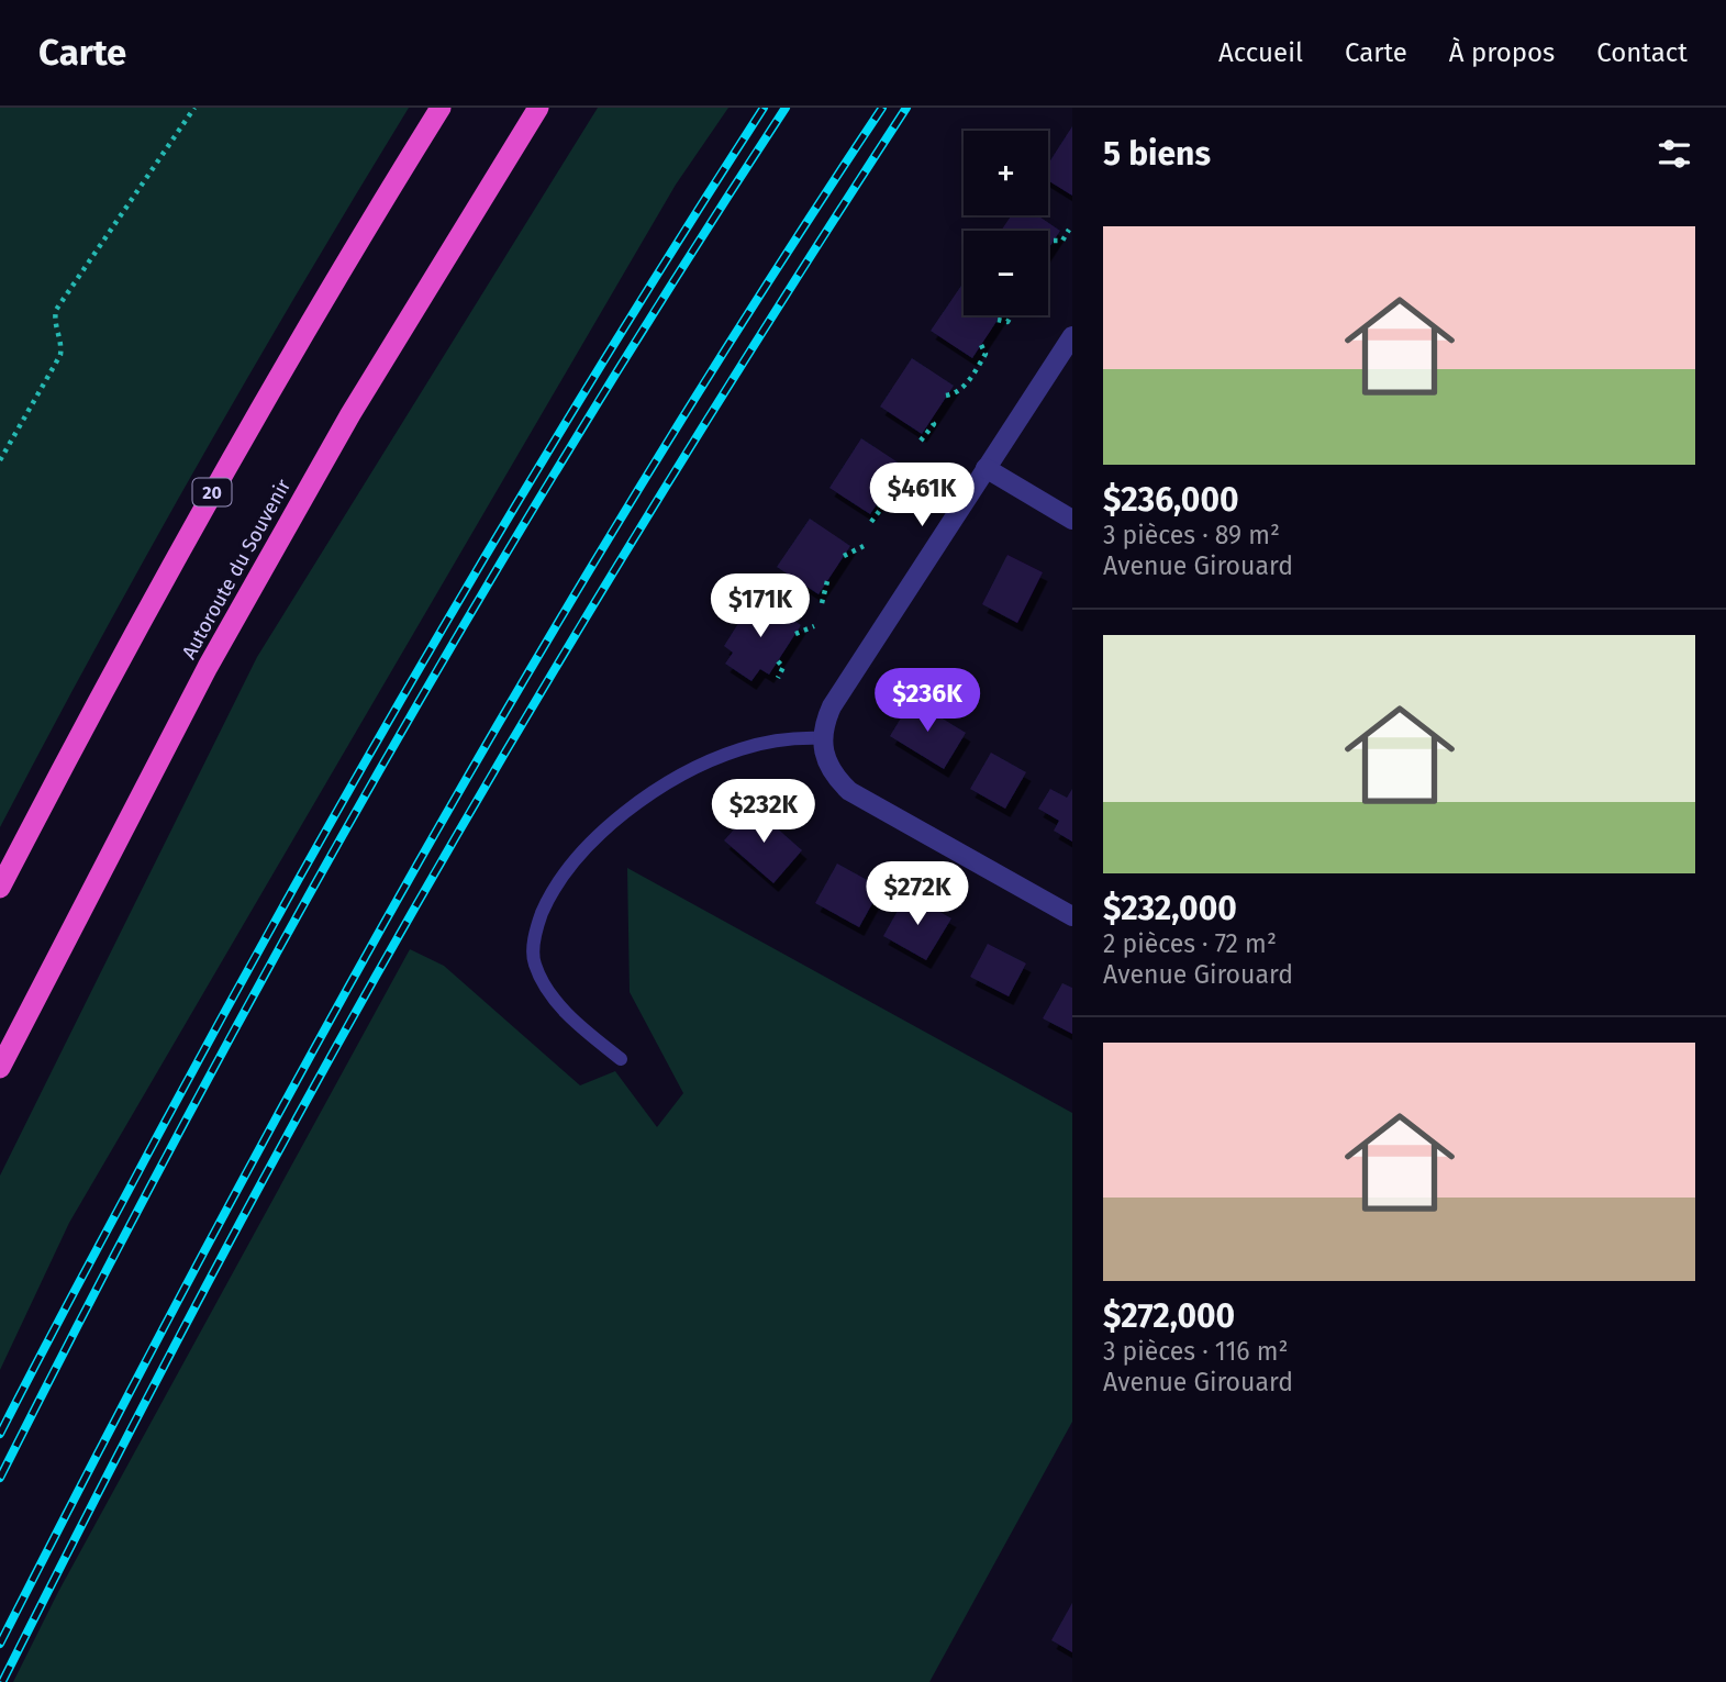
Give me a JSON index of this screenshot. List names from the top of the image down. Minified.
{"streets":{"highway":["20","Autoroute du Souvenir"]},"page":{"header":"Carte","nav":["Accueil","Carte","À propos","Contact"],"heading":"5 biens","map_buttons":["+","−"],"list":[{"name":"$236,000","note":"3 pièces · 89 m² · Avenue Girouard"},{"name":"$232,000","note":"2 pièces · 72 m² · Avenue Girouard"},{"name":"$272,000","note":"3 pièces · 116 m² · Avenue Girouard"}],"price":["$461K","$171K","$236K","$232K","$272K"]}}
